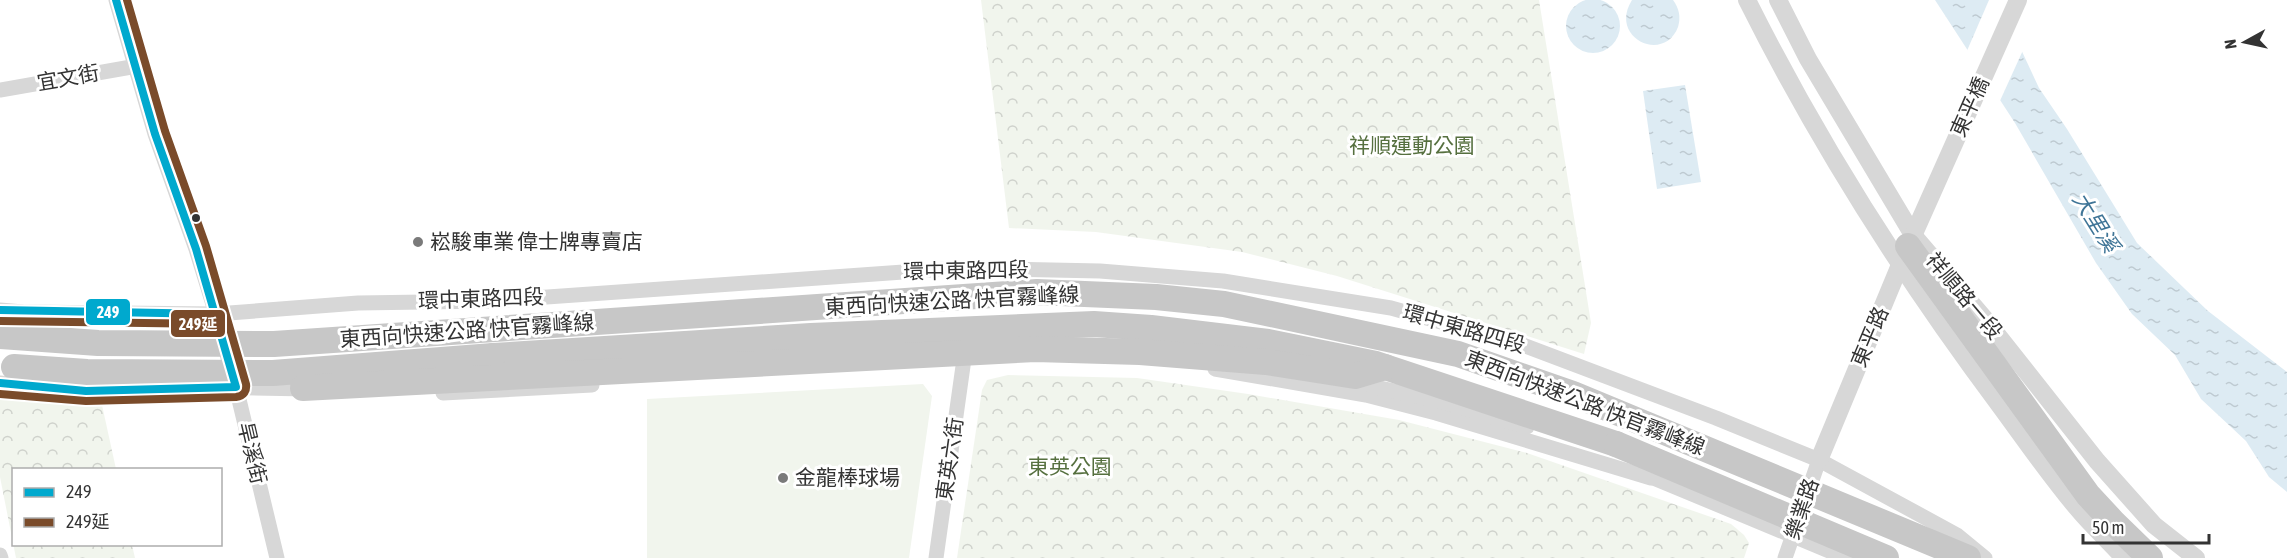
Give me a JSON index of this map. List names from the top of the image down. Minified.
{"streets":{"highway":["東西向快速公路 快官霧峰線"],"street":["宜文街","東平橋","環中東路四段","祥順路一段","東平路","旱溪街","東英六街","樂業路"]},"crossings":[["宜文街","旱溪街"],["東平橋","東平路"],["環中東路四段","東平路"],["環中東路四段","旱溪街"],["環中東路四段","樂業路"],["祥順路一段","東平路"],["東平路","樂業路"]],"water":["大里溪"],"parks":["祥順運動公園","東英公園"],"places":["崧駿車業 偉士牌專賣店","金龍棒球場"],"lines":["transit line 249","transit line 249延"],"legend":["249","249延"],"scale_bar":"50 m","north":"left"}
